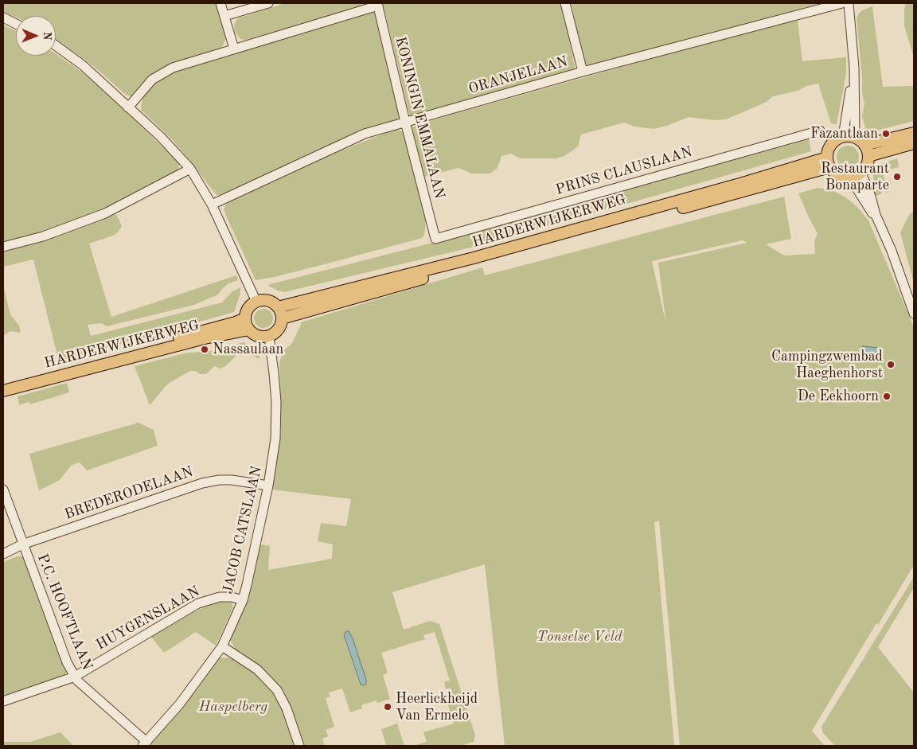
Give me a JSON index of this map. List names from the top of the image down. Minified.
{"streets":{"main road":["HARDERWIJKERWEG"],"street":["ORANJELAAN","KONINGIN EMMALAAN","PRINS CLAUSLAAN","BREDERODELAAN","JACOB CATSLAAN","P.C. HOOFTLAAN","HUYGENSLAAN"]},"crossings":[["ORANJELAAN","KONINGIN EMMALAAN"],["KONINGIN EMMALAAN","PRINS CLAUSLAAN"],["HARDERWIJKERWEG","JACOB CATSLAAN"],["BREDERODELAAN","JACOB CATSLAAN"],["BREDERODELAAN","P.C. HOOFTLAAN"],["JACOB CATSLAAN","P.C. HOOFTLAAN"],["JACOB CATSLAAN","HUYGENSLAAN"],["P.C. HOOFTLAAN","HUYGENSLAAN"]],"parks":["Tonselse Veld","Haspelberg"],"places":["Fazantlaan","Restaurant Bonaparte","Nassaulaan","Campingzwembad Haeghenhorst","De Eekhoorn","Heerlickheijd Van Ermelo"],"north":"right"}
